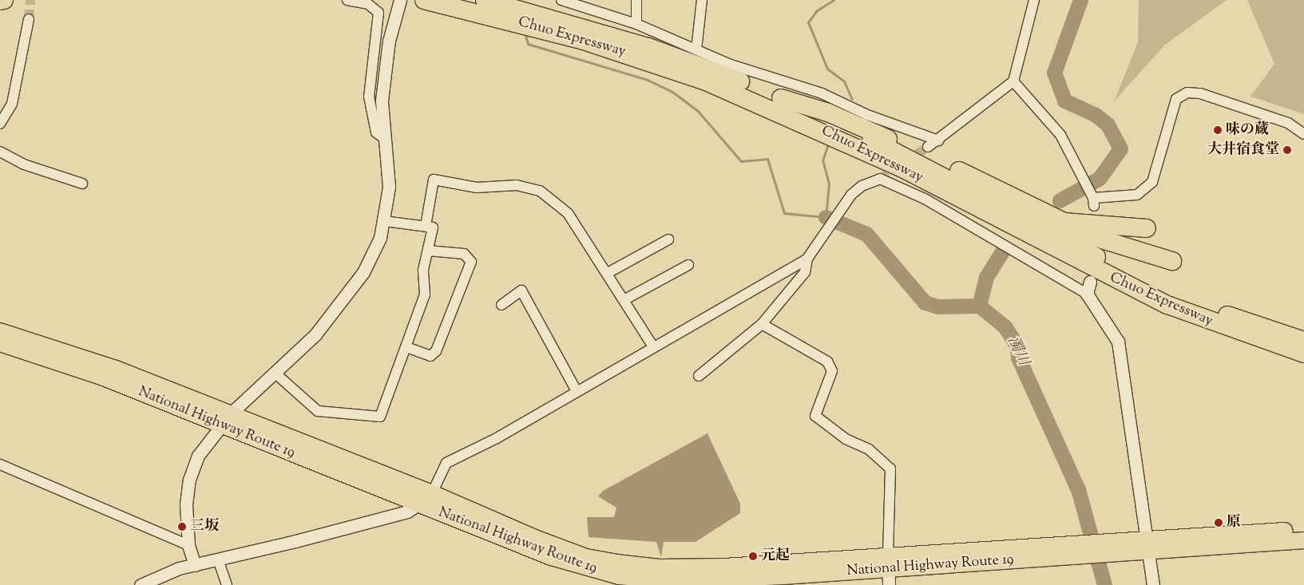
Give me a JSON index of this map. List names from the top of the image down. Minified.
{"streets":{"highway":["Chuo Expressway","National Highway Route 19"]},"water":["濁川"],"places":["味の蔵","大井宿食堂","原","三坂","元起"]}
